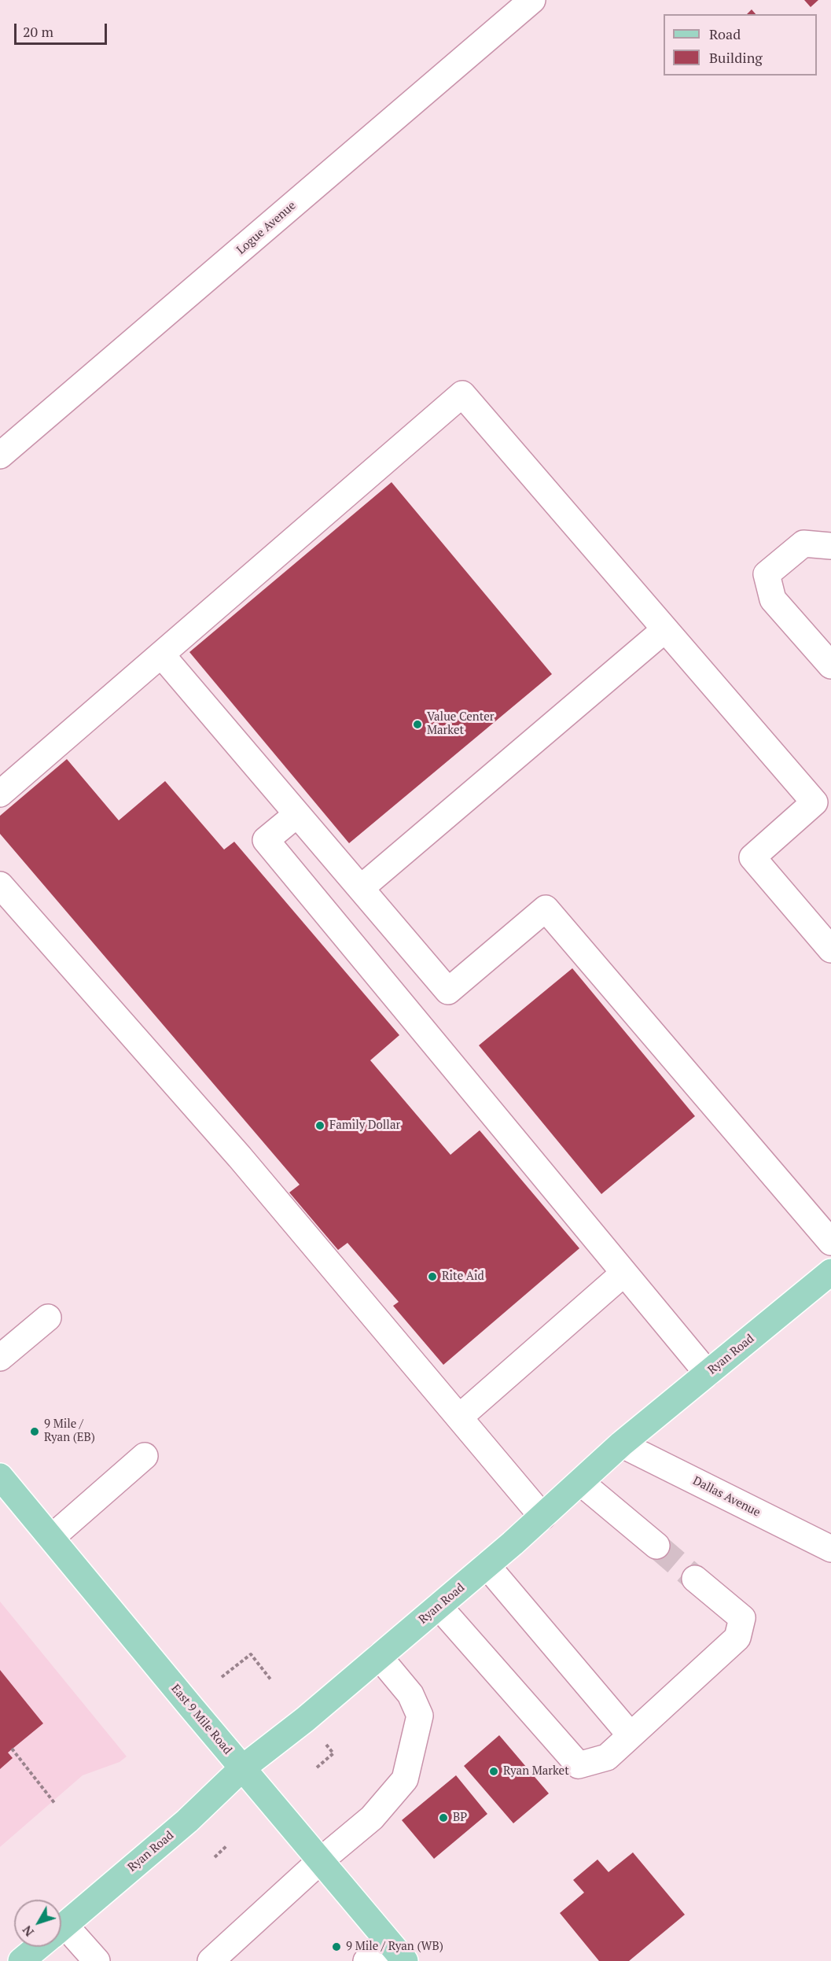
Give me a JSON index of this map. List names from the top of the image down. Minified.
{"streets":{"main road":["Ryan Road","East 9 Mile Road"],"street":["Logue Avenue","Dallas Avenue"]},"crossings":[["Ryan Road","Dallas Avenue"],["Ryan Road","East 9 Mile Road"]],"places":["Value Center Market","Family Dollar","Rite Aid","9 Mile / Ryan (EB)","Ryan Market","BP","9 Mile / Ryan (WB)"],"legend":["Road","Building"],"scale_bar":"20 m","north":"bottom left"}
